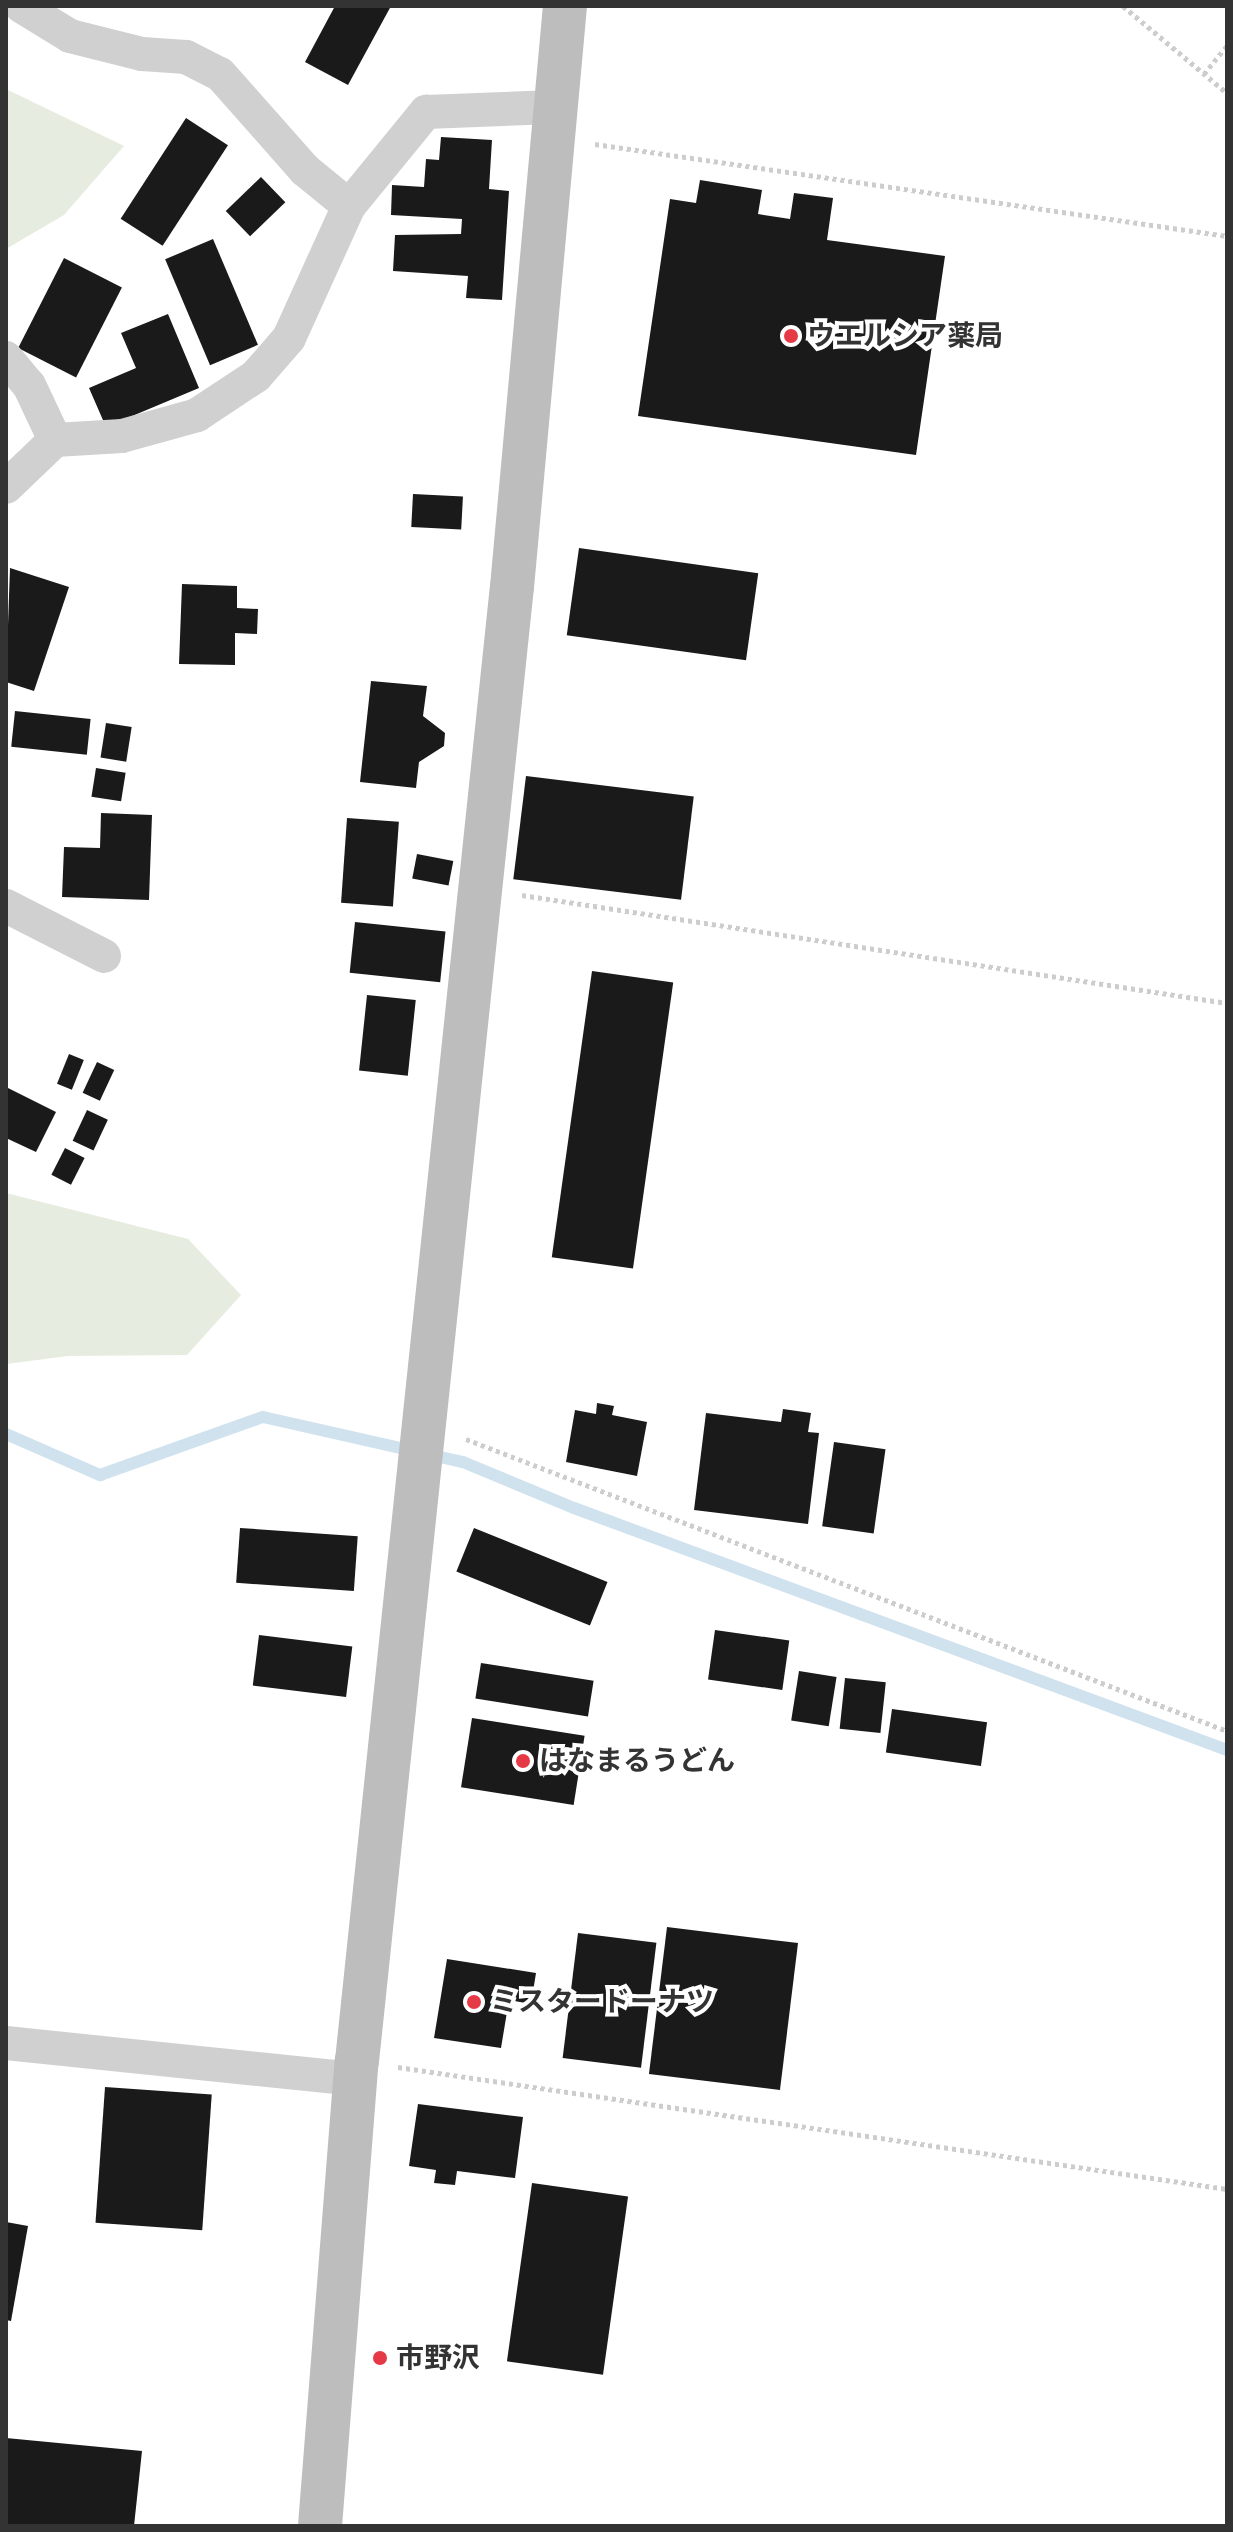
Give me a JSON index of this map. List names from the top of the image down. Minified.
{"places":["ウエルシア薬局","はなまるうどん","ミスタードーナツ","市野沢"]}
